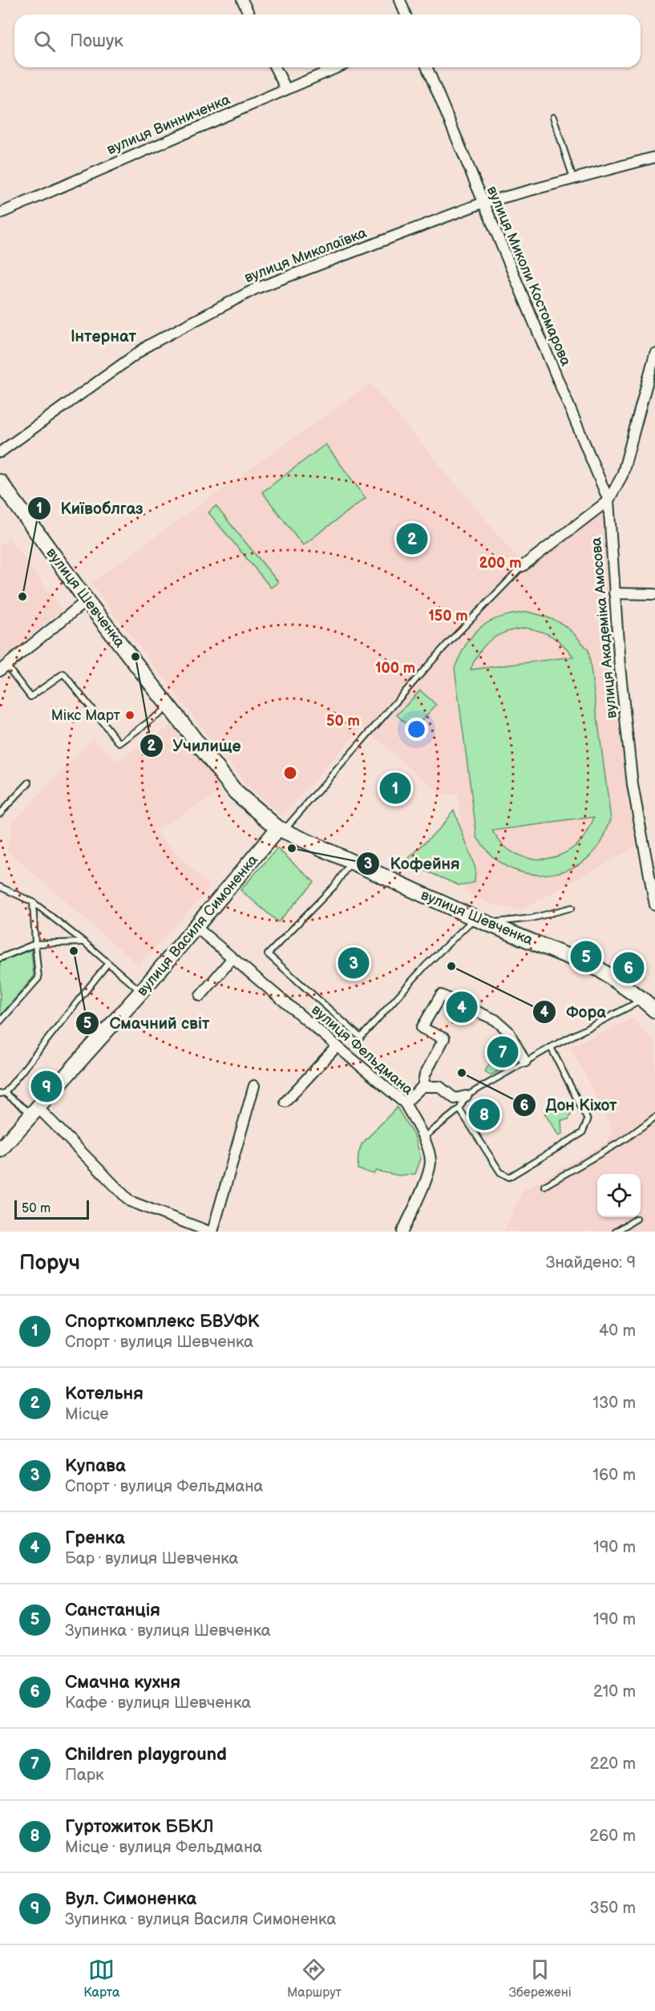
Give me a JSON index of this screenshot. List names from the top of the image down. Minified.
{"streets":{"street":["вулиця Винниченка","вулиця Миколаївка","вулиця Миколи Костомарова","вулиця Шевченка","вулиця Академіка Амосова","вулиця Василя Симоненка","вулиця Фельдмана"]},"crossings":[["вулиця Миколаївка","вулиця Миколи Костомарова"],["вулиця Миколи Костомарова","вулиця Академіка Амосова"],["вулиця Шевченка","вулиця Василя Симоненка"],["вулиця Василя Симоненка","вулиця Фельдмана"]],"districts":["Інтернат"],"places":["Київоблгаз","Училище","Мікс Март","Кофейня","Смачний світ","Фора","Дон Кіхот"],"scale_bar":"50 m","page":{"search":"Пошук","pins":["2","1","5","3","6","4","7","9","8"],"scale":"50 m","heading":["Поруч","Знайдено: 9"],"list":[{"mark":"1","name":"Спорткомплекс БВУФК","note":"Спорт · вулиця Шевченка","value":"40 m"},{"mark":"2","name":"Котельня","note":"Місце","value":"130 m"},{"mark":"3","name":"Купава","note":"Спорт · вулиця Фельдмана","value":"160 m"},{"mark":"4","name":"Гренка","note":"Бар · вулиця Шевченка","value":"190 m"},{"mark":"5","name":"Санстанція","note":"Зупинка · вулиця Шевченка","value":"190 m"},{"mark":"6","name":"Смачна кухня","note":"Кафе · вулиця Шевченка","value":"210 m"},{"mark":"7","name":"Children playground","note":"Парк","value":"220 m"},{"mark":"8","name":"Гуртожиток ББКЛ","note":"Місце · вулиця Фельдмана","value":"260 m"},{"mark":"9","name":"Вул. Симоненка","note":"Зупинка · вулиця Василя Симоненка","value":"350 m"}],"nav":["Карта","Маршрут","Збережені"]},"rings":["200 m","150 m","100 m","50 m"]}
